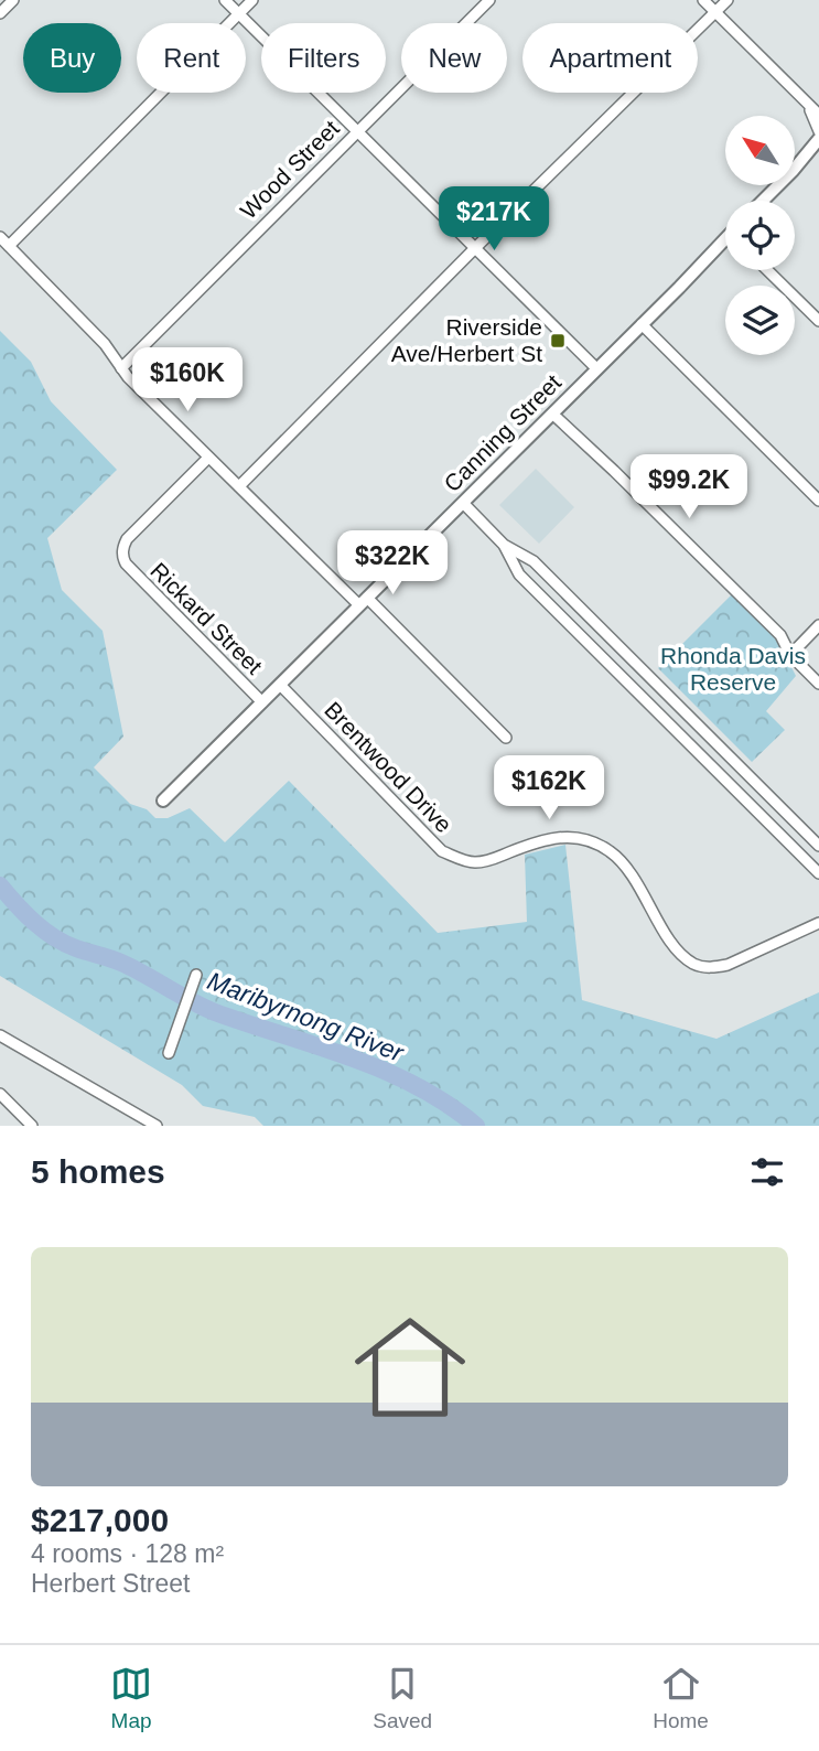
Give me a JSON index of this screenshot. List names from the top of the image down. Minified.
{"streets":{"street":["Wood Street","Canning Street","Rickard Street","Brentwood Drive"]},"crossings":[["Canning Street","Rickard Street"],["Canning Street","Brentwood Drive"]],"water":["Maribyrnong River"],"parks":["Rhonda Davis Reserve"],"places":{"transit":["Riverside Ave/Herbert St"]},"north":"top left","page":{"chip":["Buy","Rent","Filters","New","Apartment"],"price":["$217K","$160K","$99.2K","$322K","$162K"],"heading":"5 homes","list":[{"name":"$217,000","note":"4 rooms · 128 m² · Herbert Street"}],"tabs":["Map","Saved","Home"]}}
